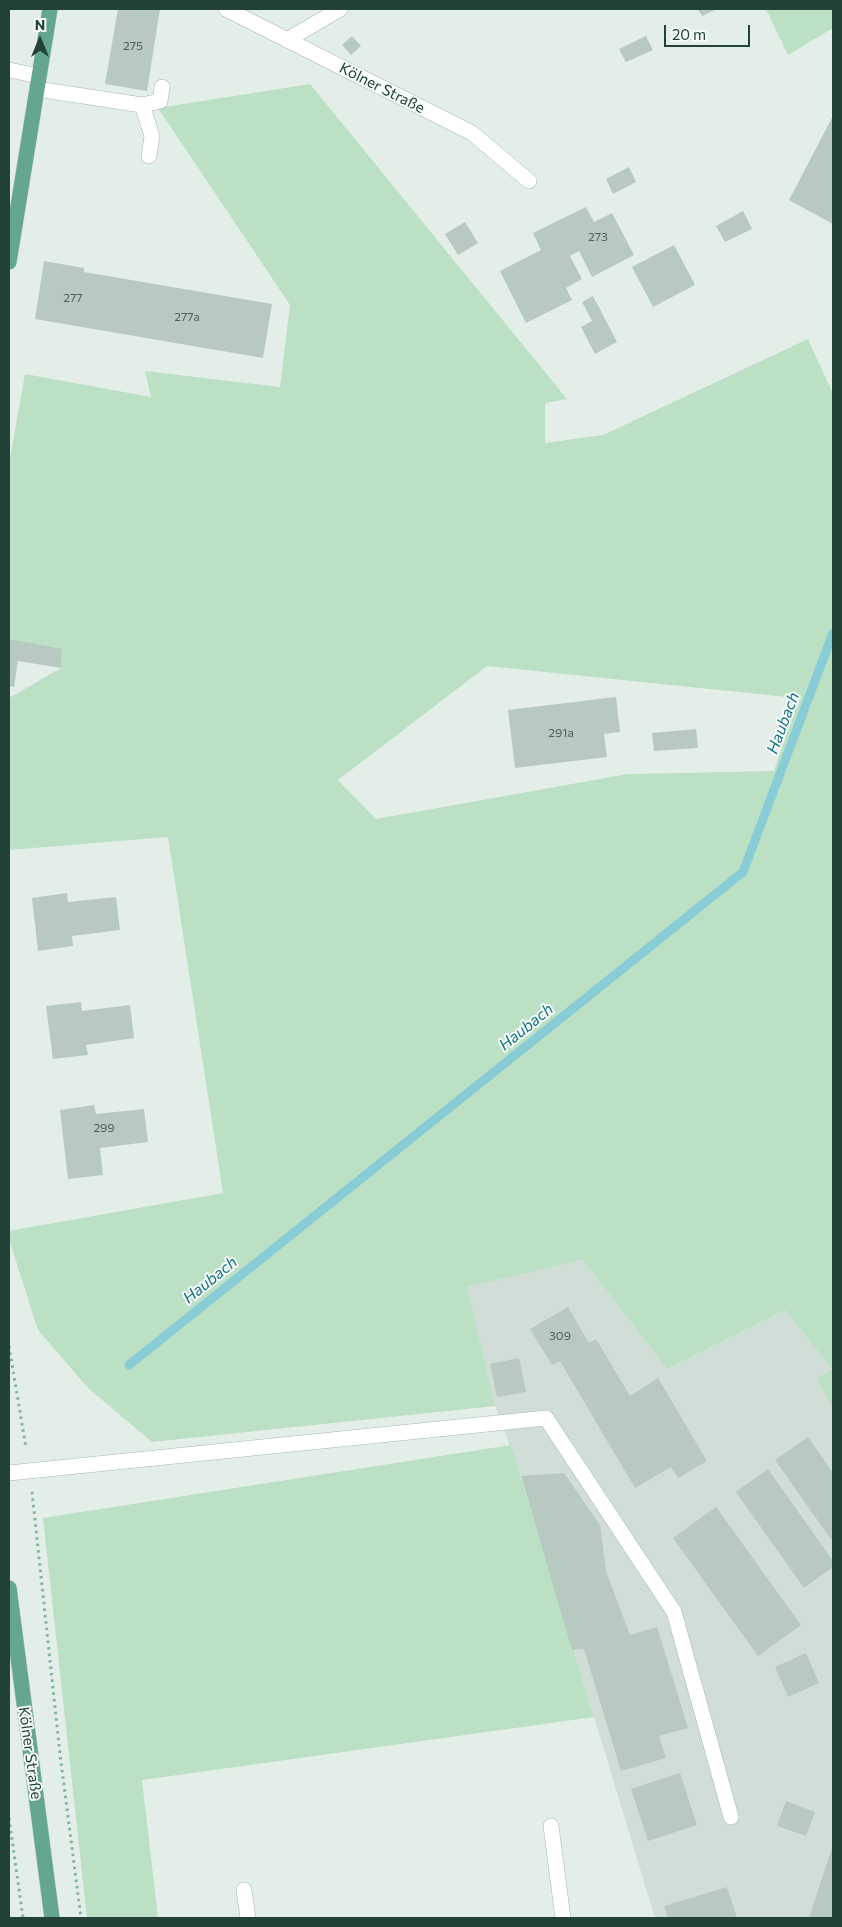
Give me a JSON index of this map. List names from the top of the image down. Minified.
{"streets":{"main road":["Kölner Straße"]},"water":["Haubach"],"house_numbers":["275","273","277","277a","291a","299","309"],"scale_bar":"20 m","north":"top"}
